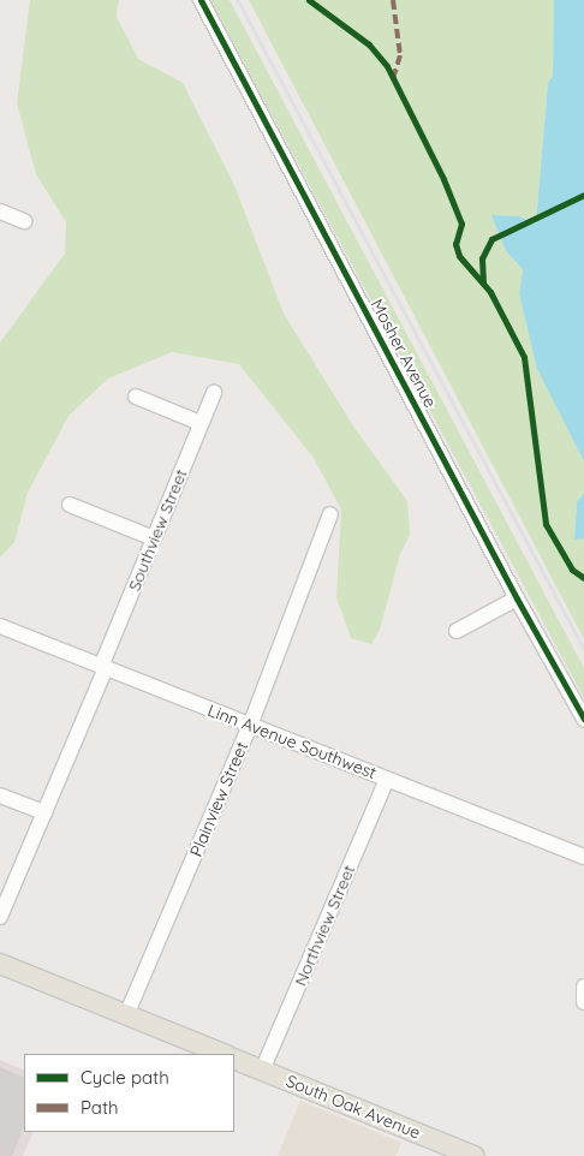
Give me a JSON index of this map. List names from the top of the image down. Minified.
{"streets":{"main road":["South Oak Avenue"],"street":["Mosher Avenue","Southview Street","Linn Avenue Southwest","Plainview Street","Northview Street"]},"crossings":[["Southview Street","Linn Avenue Southwest"],["Linn Avenue Southwest","Plainview Street"],["Linn Avenue Southwest","Northview Street"],["Northview Street","South Oak Avenue"]],"legend":["Cycle path","Path"]}
